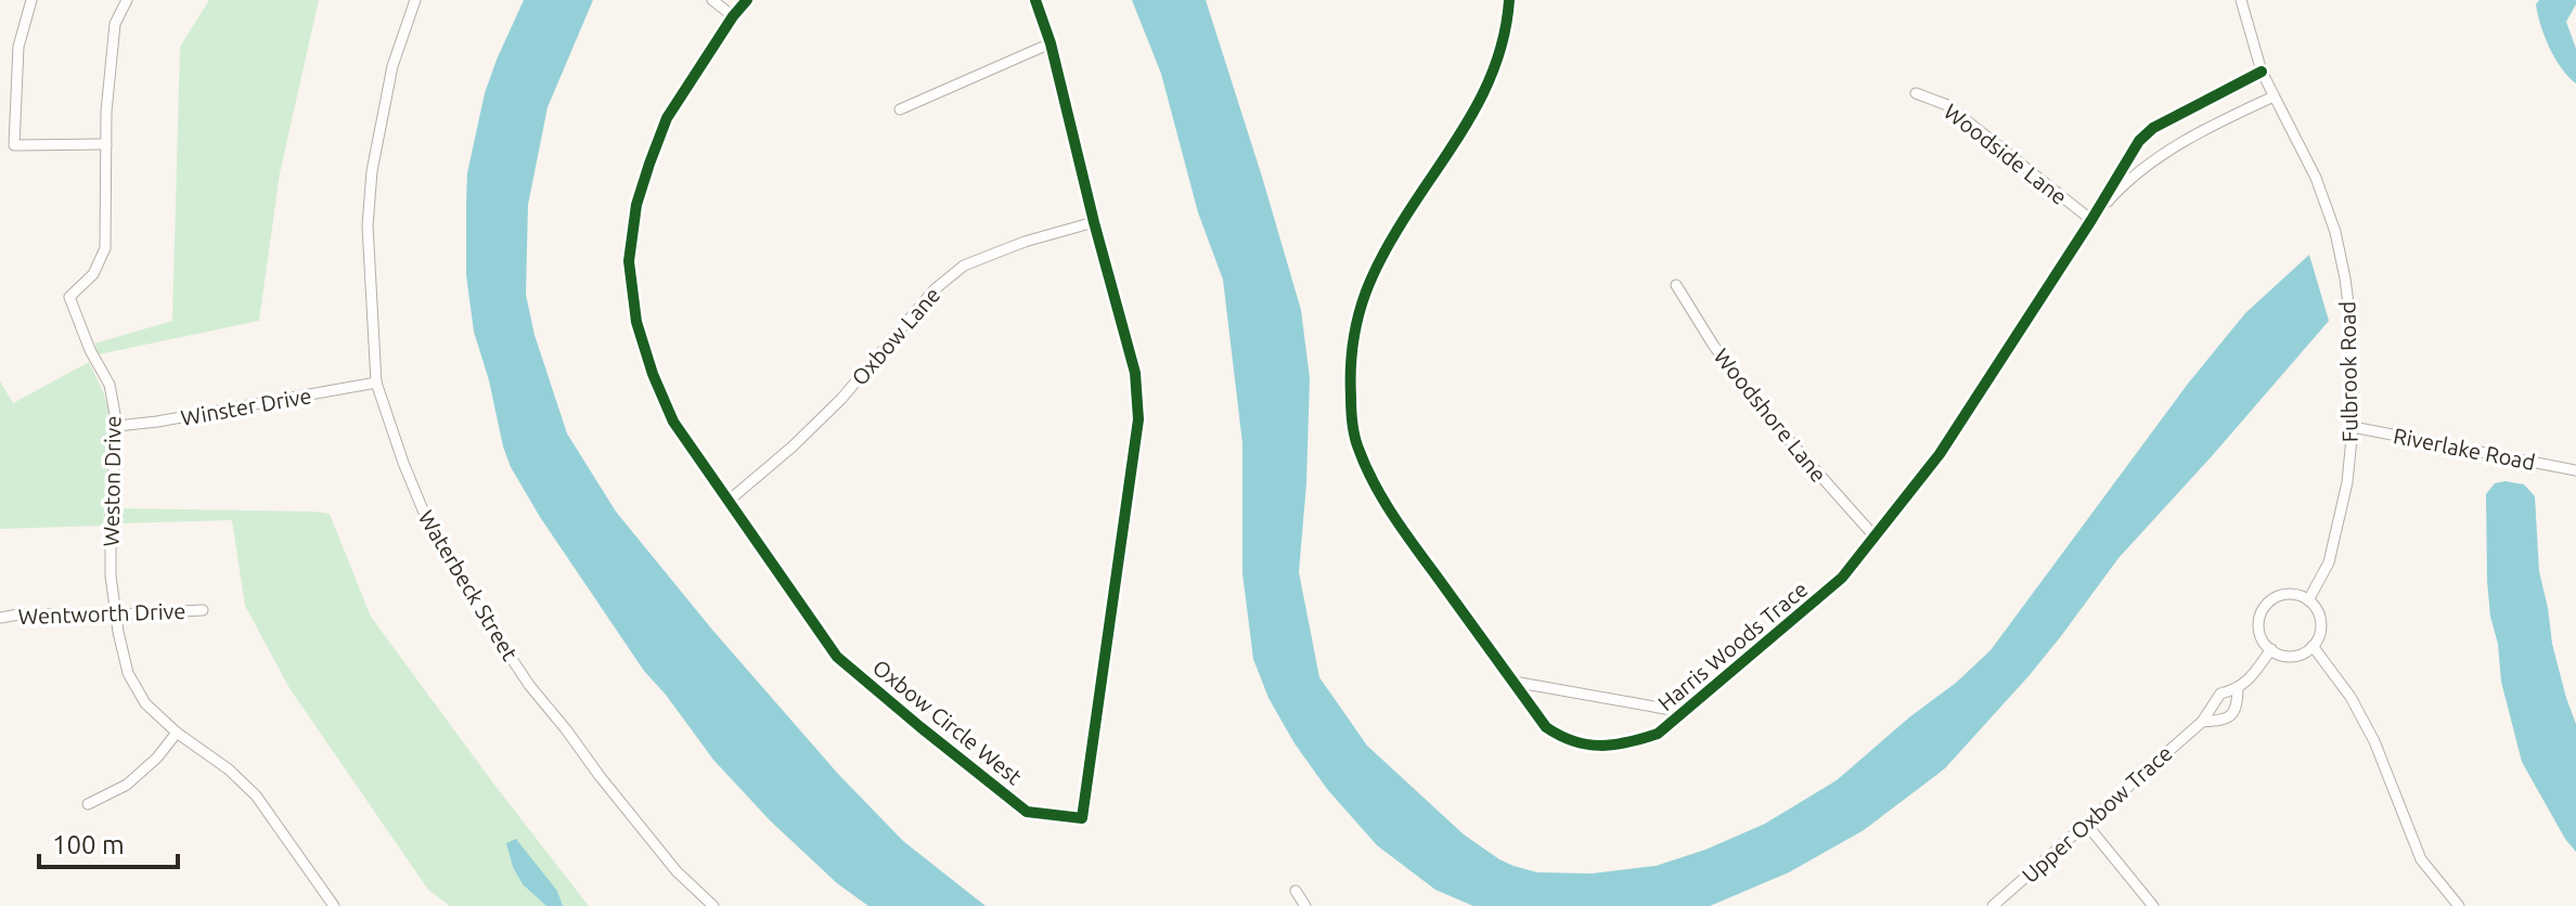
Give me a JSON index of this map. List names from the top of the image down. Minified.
{"streets":{"street":["Woodside Lane","Oxbow Lane","Fulbrook Road","Winster Drive","Woodshore Lane","Riverlake Road","Weston Drive","Waterbeck Street","Wentworth Drive","Harris Woods Trace","Oxbow Circle West","Upper Oxbow Trace"]},"crossings":[["Woodside Lane","Harris Woods Trace"],["Oxbow Lane","Oxbow Circle West"],["Fulbrook Road","Riverlake Road"],["Fulbrook Road","Harris Woods Trace"],["Fulbrook Road","Upper Oxbow Trace"],["Winster Drive","Weston Drive"],["Winster Drive","Waterbeck Street"],["Woodshore Lane","Harris Woods Trace"],["Weston Drive","Wentworth Drive"]],"scale_bar":"100 m"}
